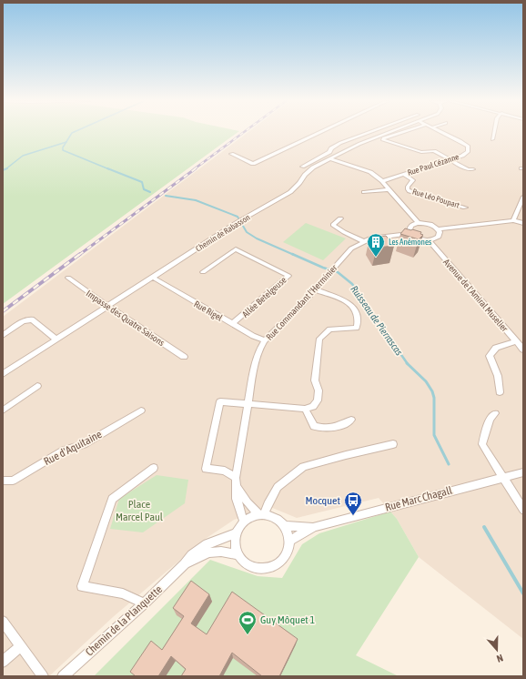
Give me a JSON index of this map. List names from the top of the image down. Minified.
{"streets":{"street":["Rue Paul Cézanne","Rue Léo Poupart","Chemin de Rabasson","Avenue de l'Amiral Muselier","Allée Betelgeuse","Rue Commandant l'Herminier","Rue Rigel","Impasse des Quatre Saisons","Rue d'Aquitaine","Rue Marc Chagall","Chemin de la Planquette"]},"crossings":[["Rue Paul Cézanne","Rue Léo Poupart"],["Chemin de Rabasson","Rue Rigel"],["Chemin de Rabasson","Impasse des Quatre Saisons"],["Allée Betelgeuse","Rue Rigel"],["Rue Commandant l'Herminier","Rue Rigel"],["Rue Commandant l'Herminier","Rue Marc Chagall"],["Rue Commandant l'Herminier","Chemin de la Planquette"],["Rue Marc Chagall","Chemin de la Planquette"]],"water":["Ruisseau de Pierrascas"],"parks":["Place Marcel Paul"],"places":{"building":["Les Anémones"],"bus stop":["Mocquet"],"sports":["Guy Môquet 1"]},"north":"bottom"}
